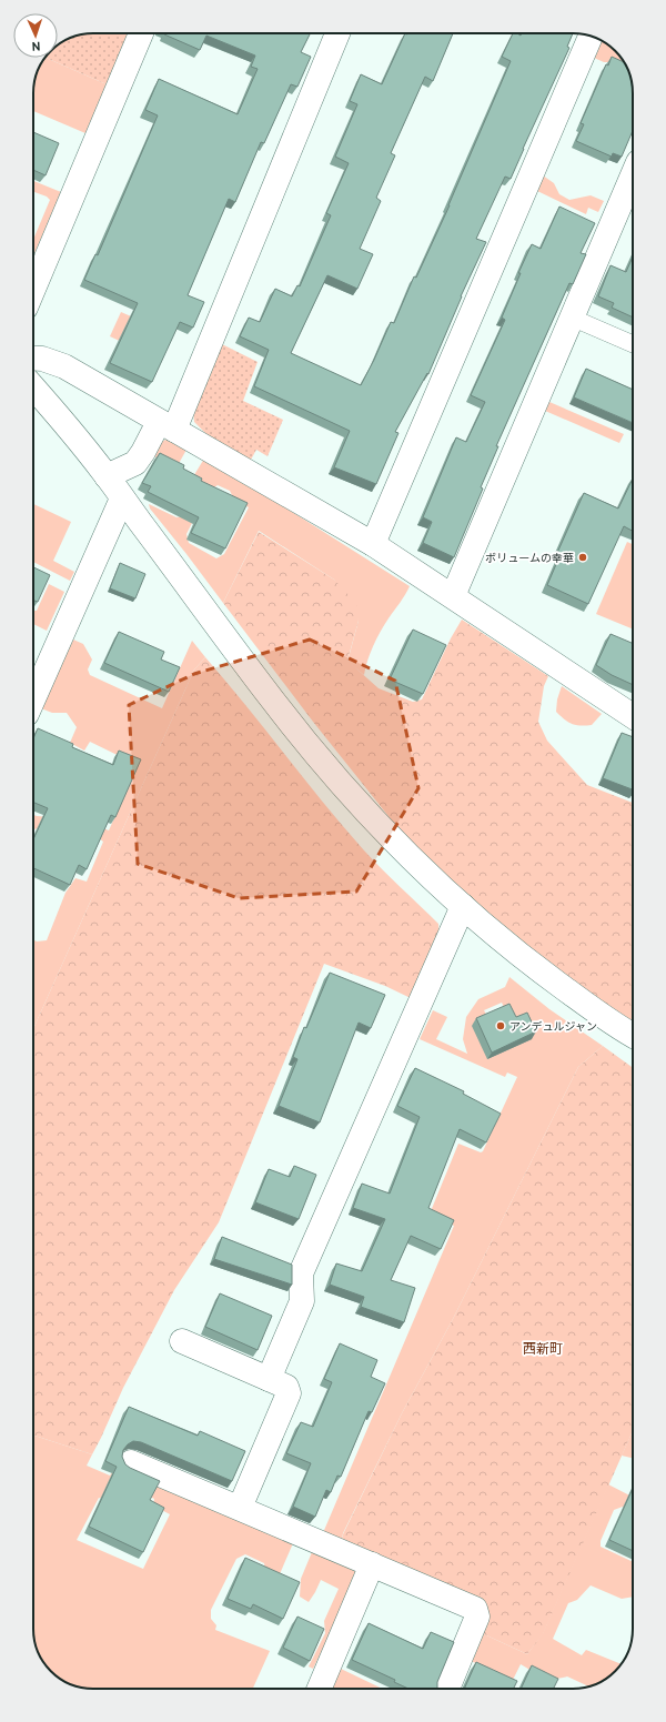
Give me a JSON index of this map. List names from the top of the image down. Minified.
{"districts":["西新町"],"places":["ボリュームの幸華","アンデュルジャン"],"north":"bottom"}
